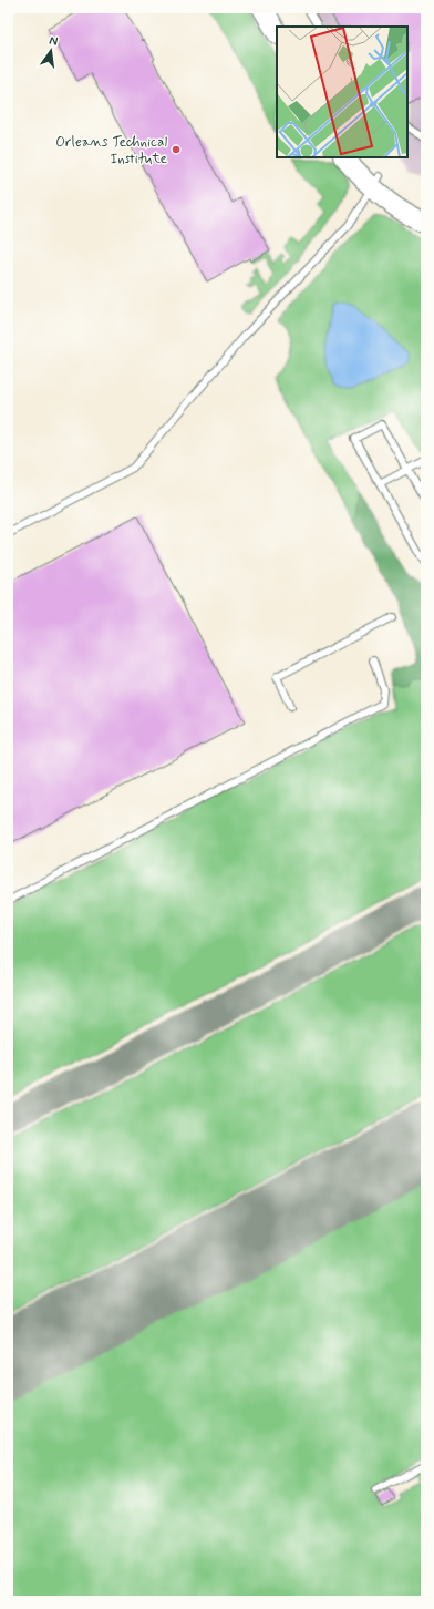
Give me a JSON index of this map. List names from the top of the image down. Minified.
{"places":["Orleans Technical Institute"],"north":"top"}
